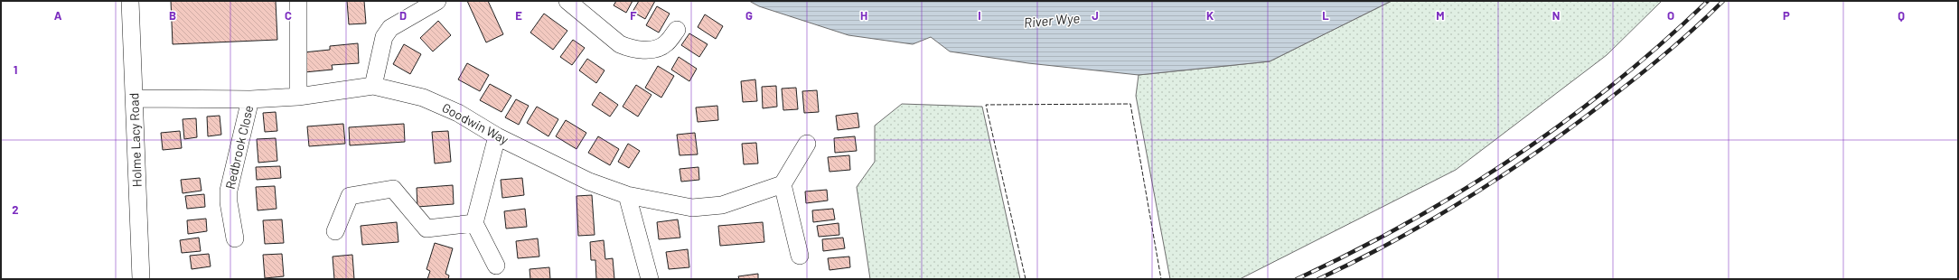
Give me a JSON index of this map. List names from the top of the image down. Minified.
{"streets":{"street":["Goodwin Way","Holme Lacy Road","Redbrook Close"]},"crossings":[["Goodwin Way","Holme Lacy Road"],["Goodwin Way","Redbrook Close"]],"water":["River Wye"],"grid":{"columns":["A","B","C","D","E","F","G","H","I","J","K","L","M","N","O","P","Q"],"rows":["1","2"]}}
